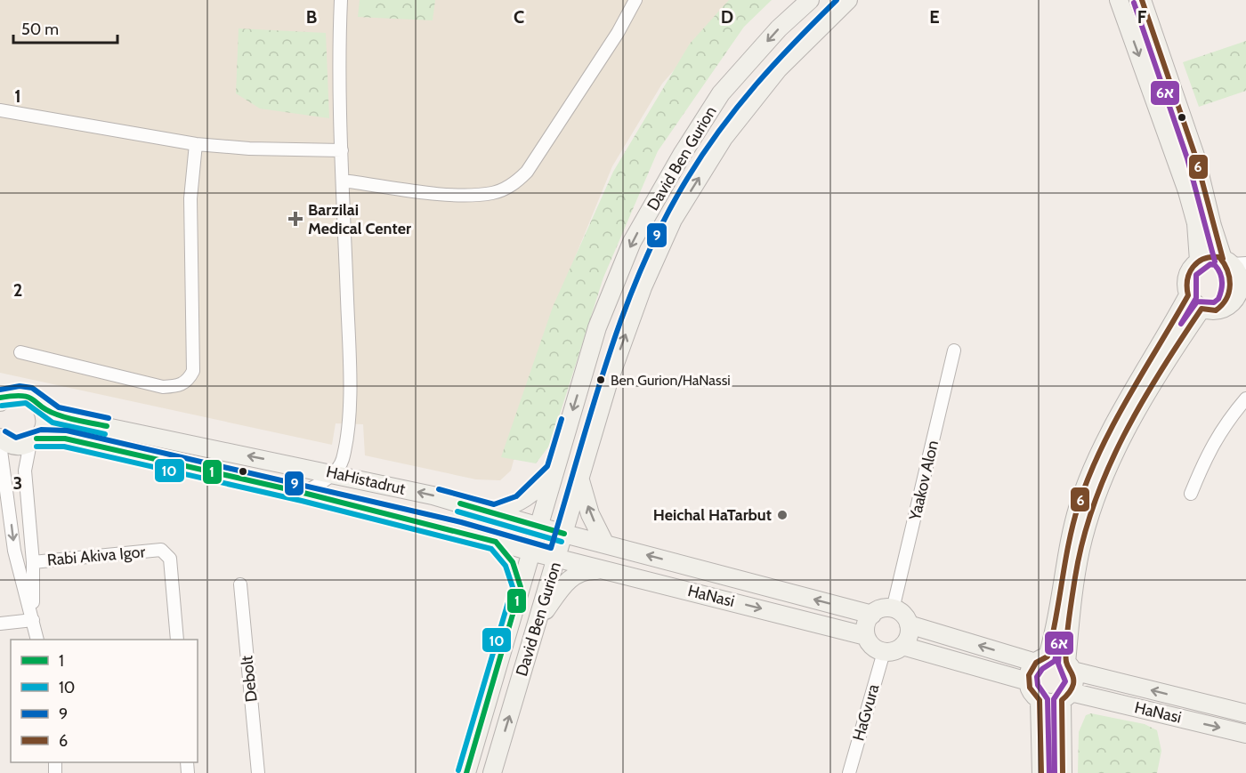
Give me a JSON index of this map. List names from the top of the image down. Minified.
{"streets":{"street":["David Ben Gurion","HaHistadrut","Yaakov Alon","Rabi Akiva Igor","HaNasi","Debolt","HaGvura"]},"crossings":[["David Ben Gurion","HaHistadrut"],["David Ben Gurion","HaNasi"],["HaHistadrut","HaNasi"],["Yaakov Alon","HaNasi"],["Yaakov Alon","HaGvura"],["HaNasi","HaGvura"]],"places":{"health":["Barzilai Medical Center"],"other":["Ben Gurion/HaNassi","Heichal HaTarbut"]},"lines":["transit line 9","transit line 6","transit line 6א","transit line 1","transit line 10"],"legend":["1","10","9","6"],"scale_bar":"50 m","grid":{"columns":["B","C","D","E","F"],"rows":["1","2","3"]}}
